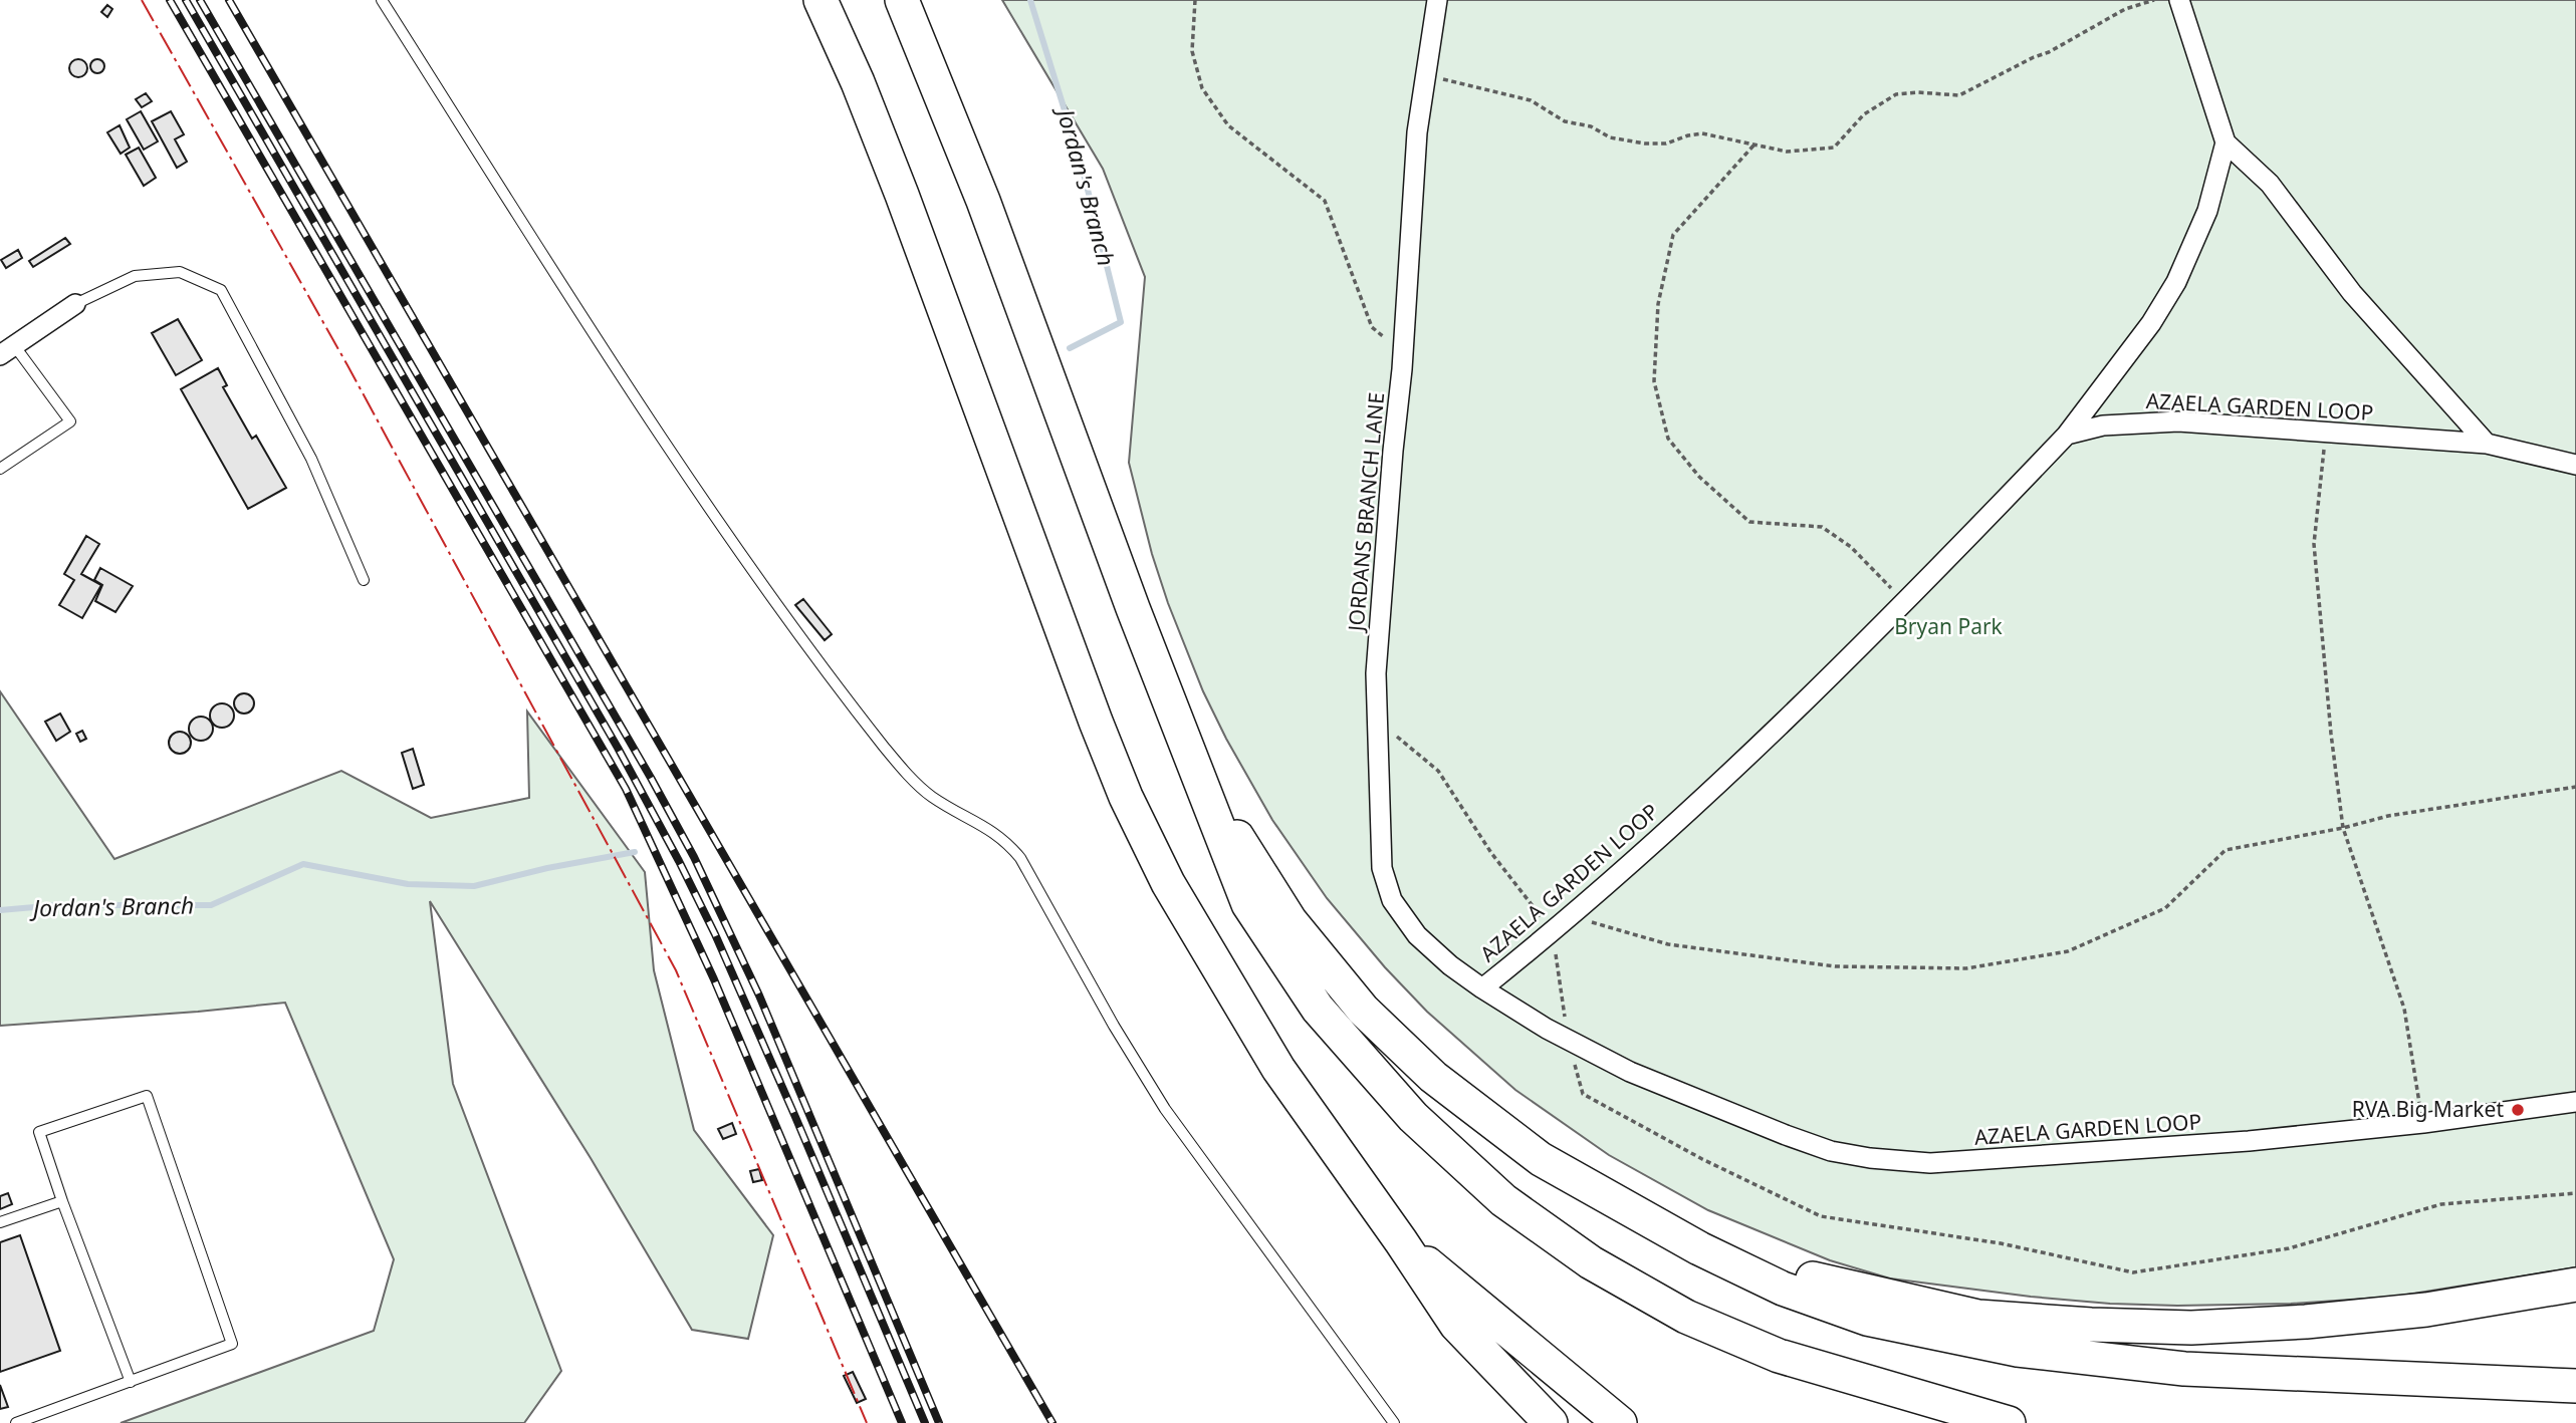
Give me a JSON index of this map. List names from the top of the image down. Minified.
{"streets":{"street":["AZAELA GARDEN LOOP","JORDANS BRANCH LANE"]},"crossings":[["AZAELA GARDEN LOOP","JORDANS BRANCH LANE"]],"water":["Jordan's Branch"],"parks":["Bryan Park"],"places":["RVA Big Market"]}
